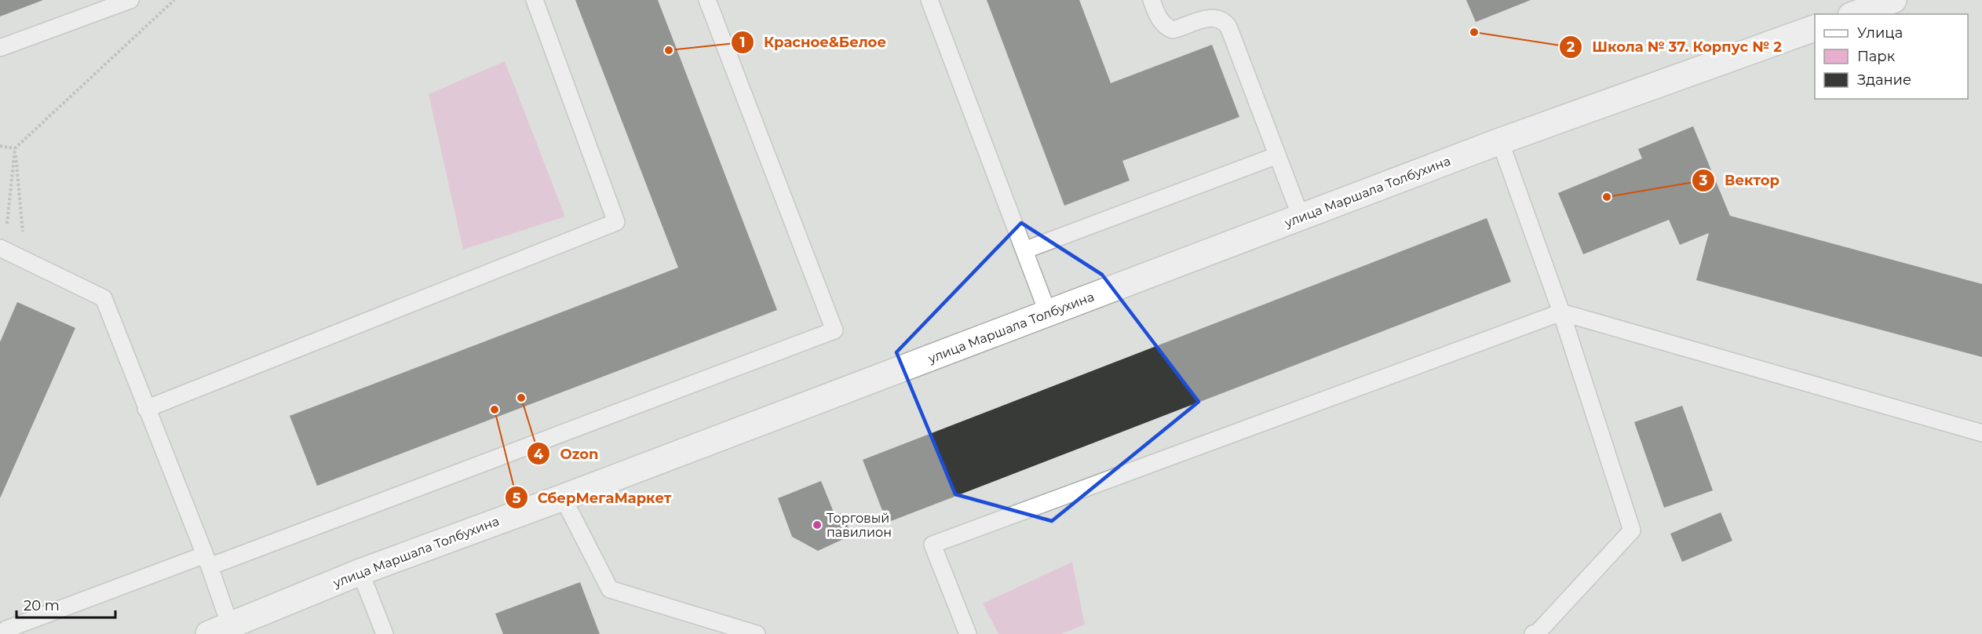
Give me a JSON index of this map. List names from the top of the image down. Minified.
{"streets":{"street":["улица Маршала Толбухина"]},"places":["Школа № 37. Корпус № 2","Красное&Белое","Вектор","Ozon","СберМегаМаркет","Торговый павилион"],"legend":["Улица","Парк","Здание"],"scale_bar":"20 m"}
